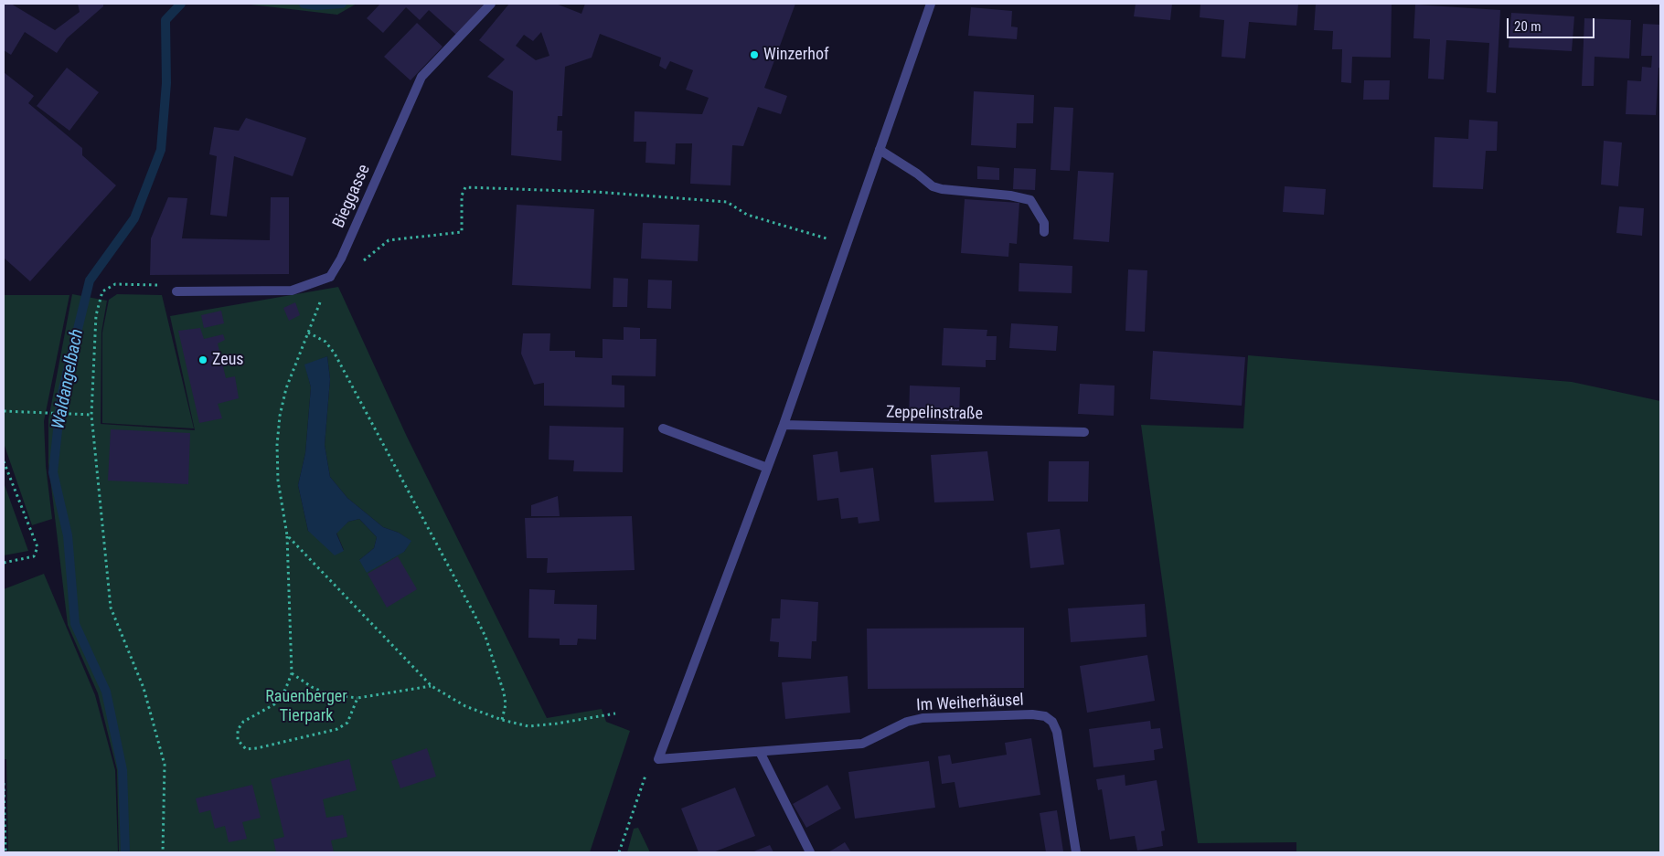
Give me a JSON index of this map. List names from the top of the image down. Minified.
{"streets":{"street":["Bieggasse","Zeppelinstraße","Im Weiherhäusel"]},"water":["Waldangelbach"],"parks":["Rauenberger Tierpark"],"places":["Winzerhof","Zeus"],"scale_bar":"20 m"}
